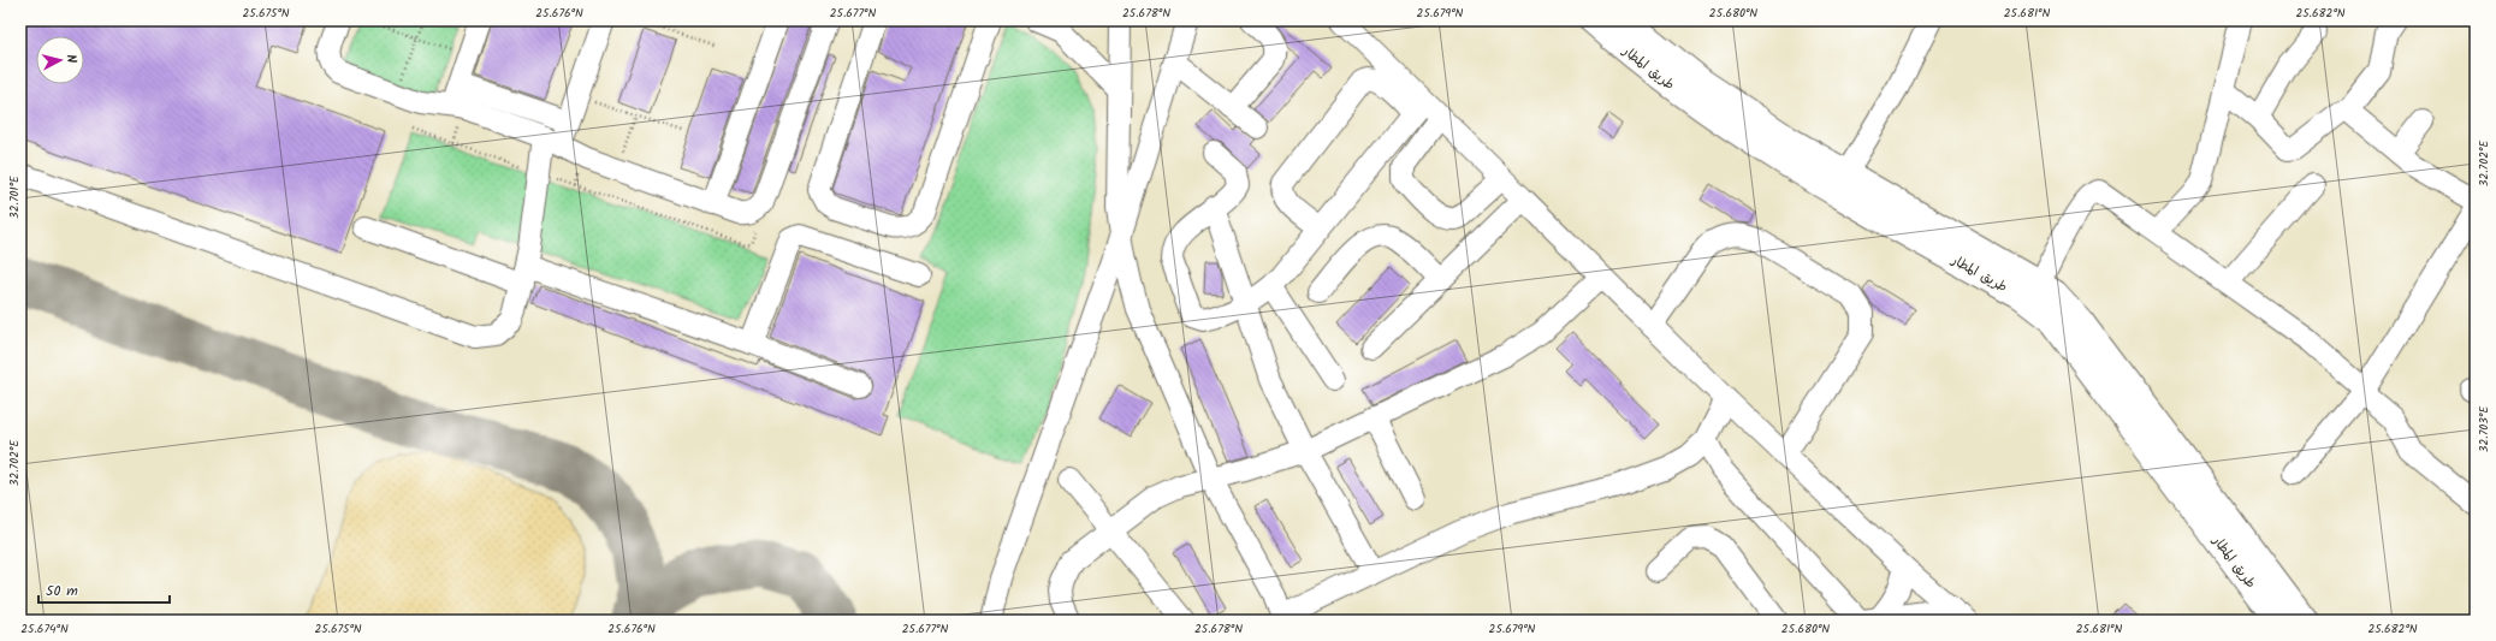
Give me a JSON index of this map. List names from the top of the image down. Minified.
{"streets":{"main road":["طريق المطار"]},"scale_bar":"50 m","north":"right","coordinates":["25.675°N","25.676°N","25.677°N","25.678°N","25.679°N","25.680°N","25.681°N","25.682°N","32.702°E","32.701°E","32.703°E","25.674°N"]}
